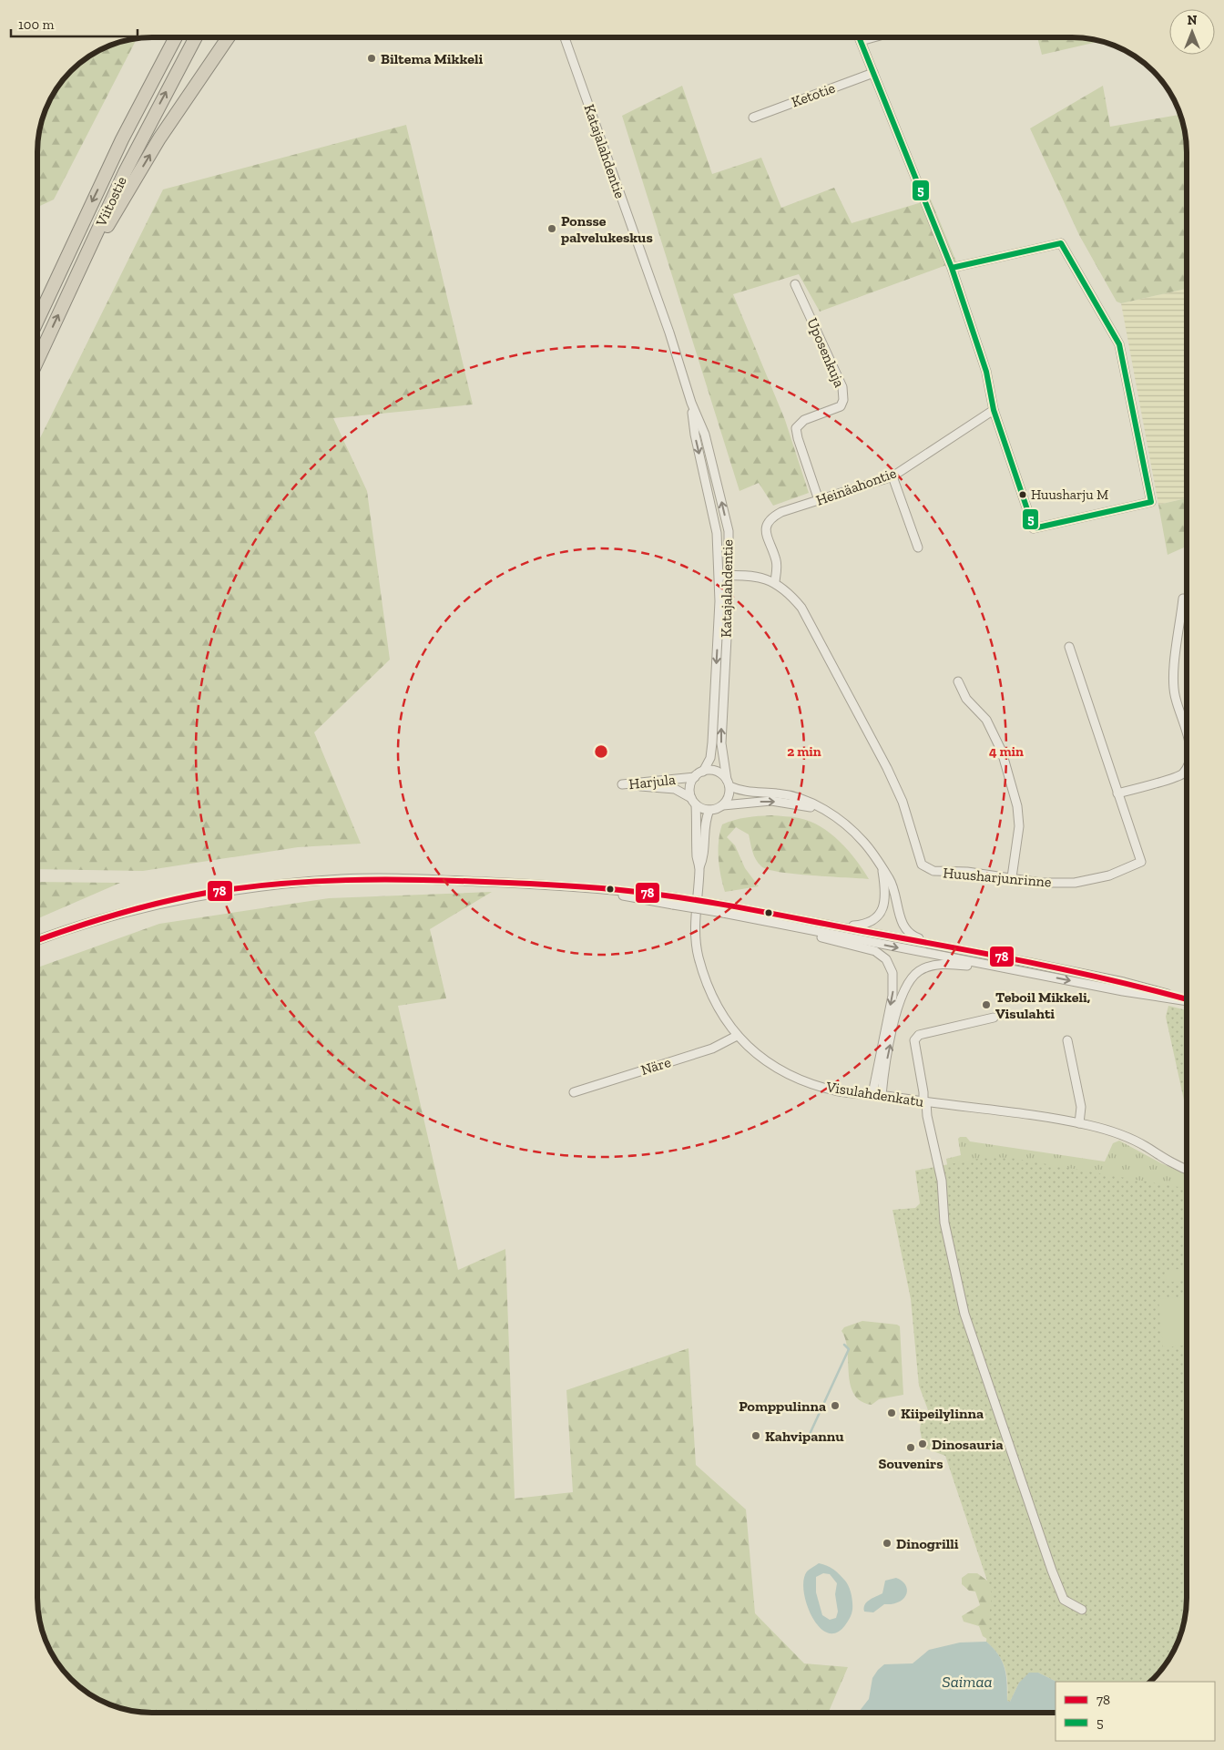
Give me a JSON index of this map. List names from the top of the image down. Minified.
{"streets":{"highway":["Viitostie"],"street":["Ketotie","Katajalahdentie","Uposenkuja","Heinäahontie","Harjula","Huusharjunrinne","Näre","Visulahdenkatu"]},"crossings":[["Katajalahdentie","Harjula"],["Katajalahdentie","Huusharjunrinne"],["Katajalahdentie","Visulahdenkatu"],["Uposenkuja","Heinäahontie"],["Heinäahontie","Huusharjunrinne"],["Harjula","Visulahdenkatu"],["Näre","Visulahdenkatu"]],"water":["Saimaa"],"places":["Biltema Mikkeli","Ponsse palvelukeskus","Huusharju M","Teboil Mikkeli, Visulahti","Pomppulinna","Kiipeilylinna","Kahvipannu","Dinosauria","Souvenirs","Dinogrilli"],"lines":["transit line 5","transit line 78"],"legend":["78","5"],"scale_bar":"100 m","north":"top","rings":["2 min","4 min"]}
